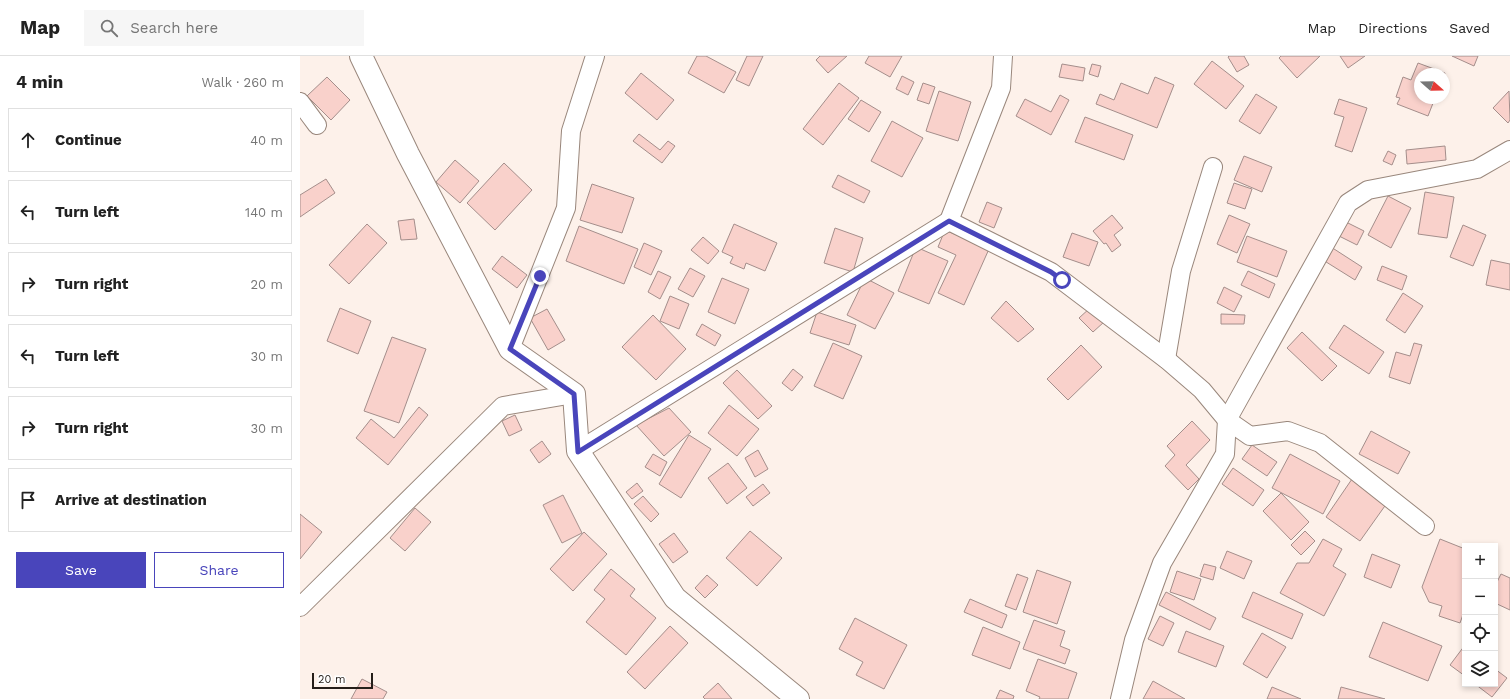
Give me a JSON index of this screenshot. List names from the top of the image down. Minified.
{"scale_bar":"20 m","north":"right","page":{"header":"Map","search":"Search here","nav":["Map","Directions","Saved"],"heading":["4 min","Walk · 260 m"],"list":[["Continue","40 m"],["Turn left","140 m"],["Turn right","20 m"],["Turn left","30 m"],["Turn right","30 m"],"Arrive at destination"],"buttons":["Save","Share"],"map_buttons":["+","−"],"scale":"20 m"}}
